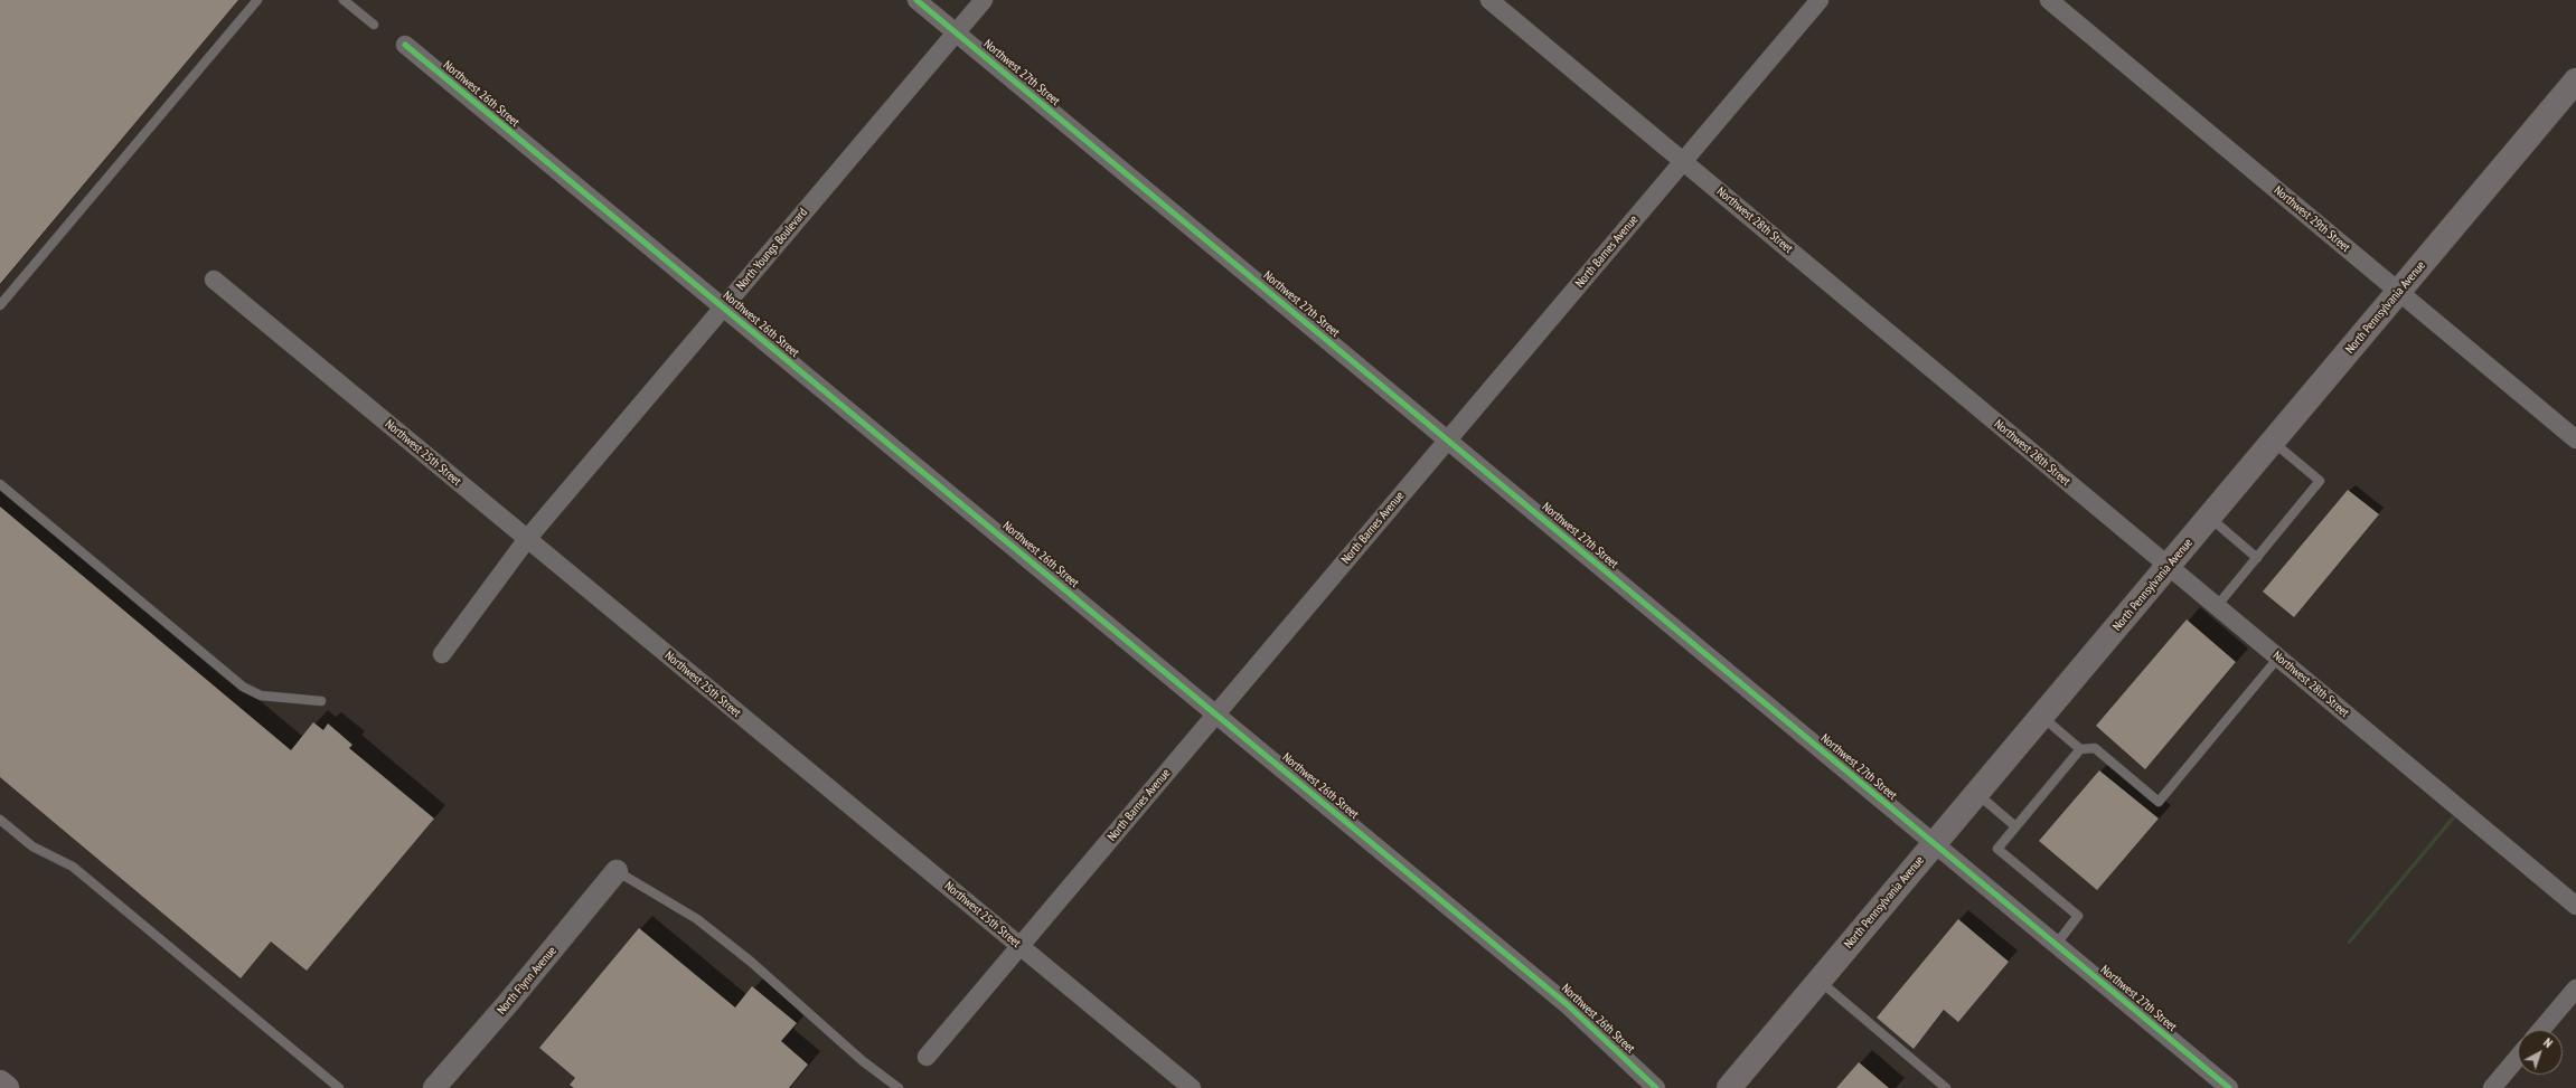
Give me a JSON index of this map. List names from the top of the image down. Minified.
{"streets":{"main road":["North Pennsylvania Avenue"],"street":["Northwest 27th Street","Northwest 26th Street","Northwest 29th Street","Northwest 28th Street","North Youngs Boulevard","North Barnes Avenue","Northwest 25th Street","North Flynn Avenue"]},"crossings":[["Northwest 27th Street","North Youngs Boulevard"],["Northwest 27th Street","North Barnes Avenue"],["Northwest 27th Street","North Pennsylvania Avenue"],["Northwest 26th Street","North Youngs Boulevard"],["Northwest 26th Street","North Barnes Avenue"],["Northwest 29th Street","North Pennsylvania Avenue"],["Northwest 28th Street","North Barnes Avenue"],["Northwest 28th Street","North Pennsylvania Avenue"],["North Youngs Boulevard","Northwest 25th Street"],["North Barnes Avenue","Northwest 25th Street"]],"north":"top right"}
